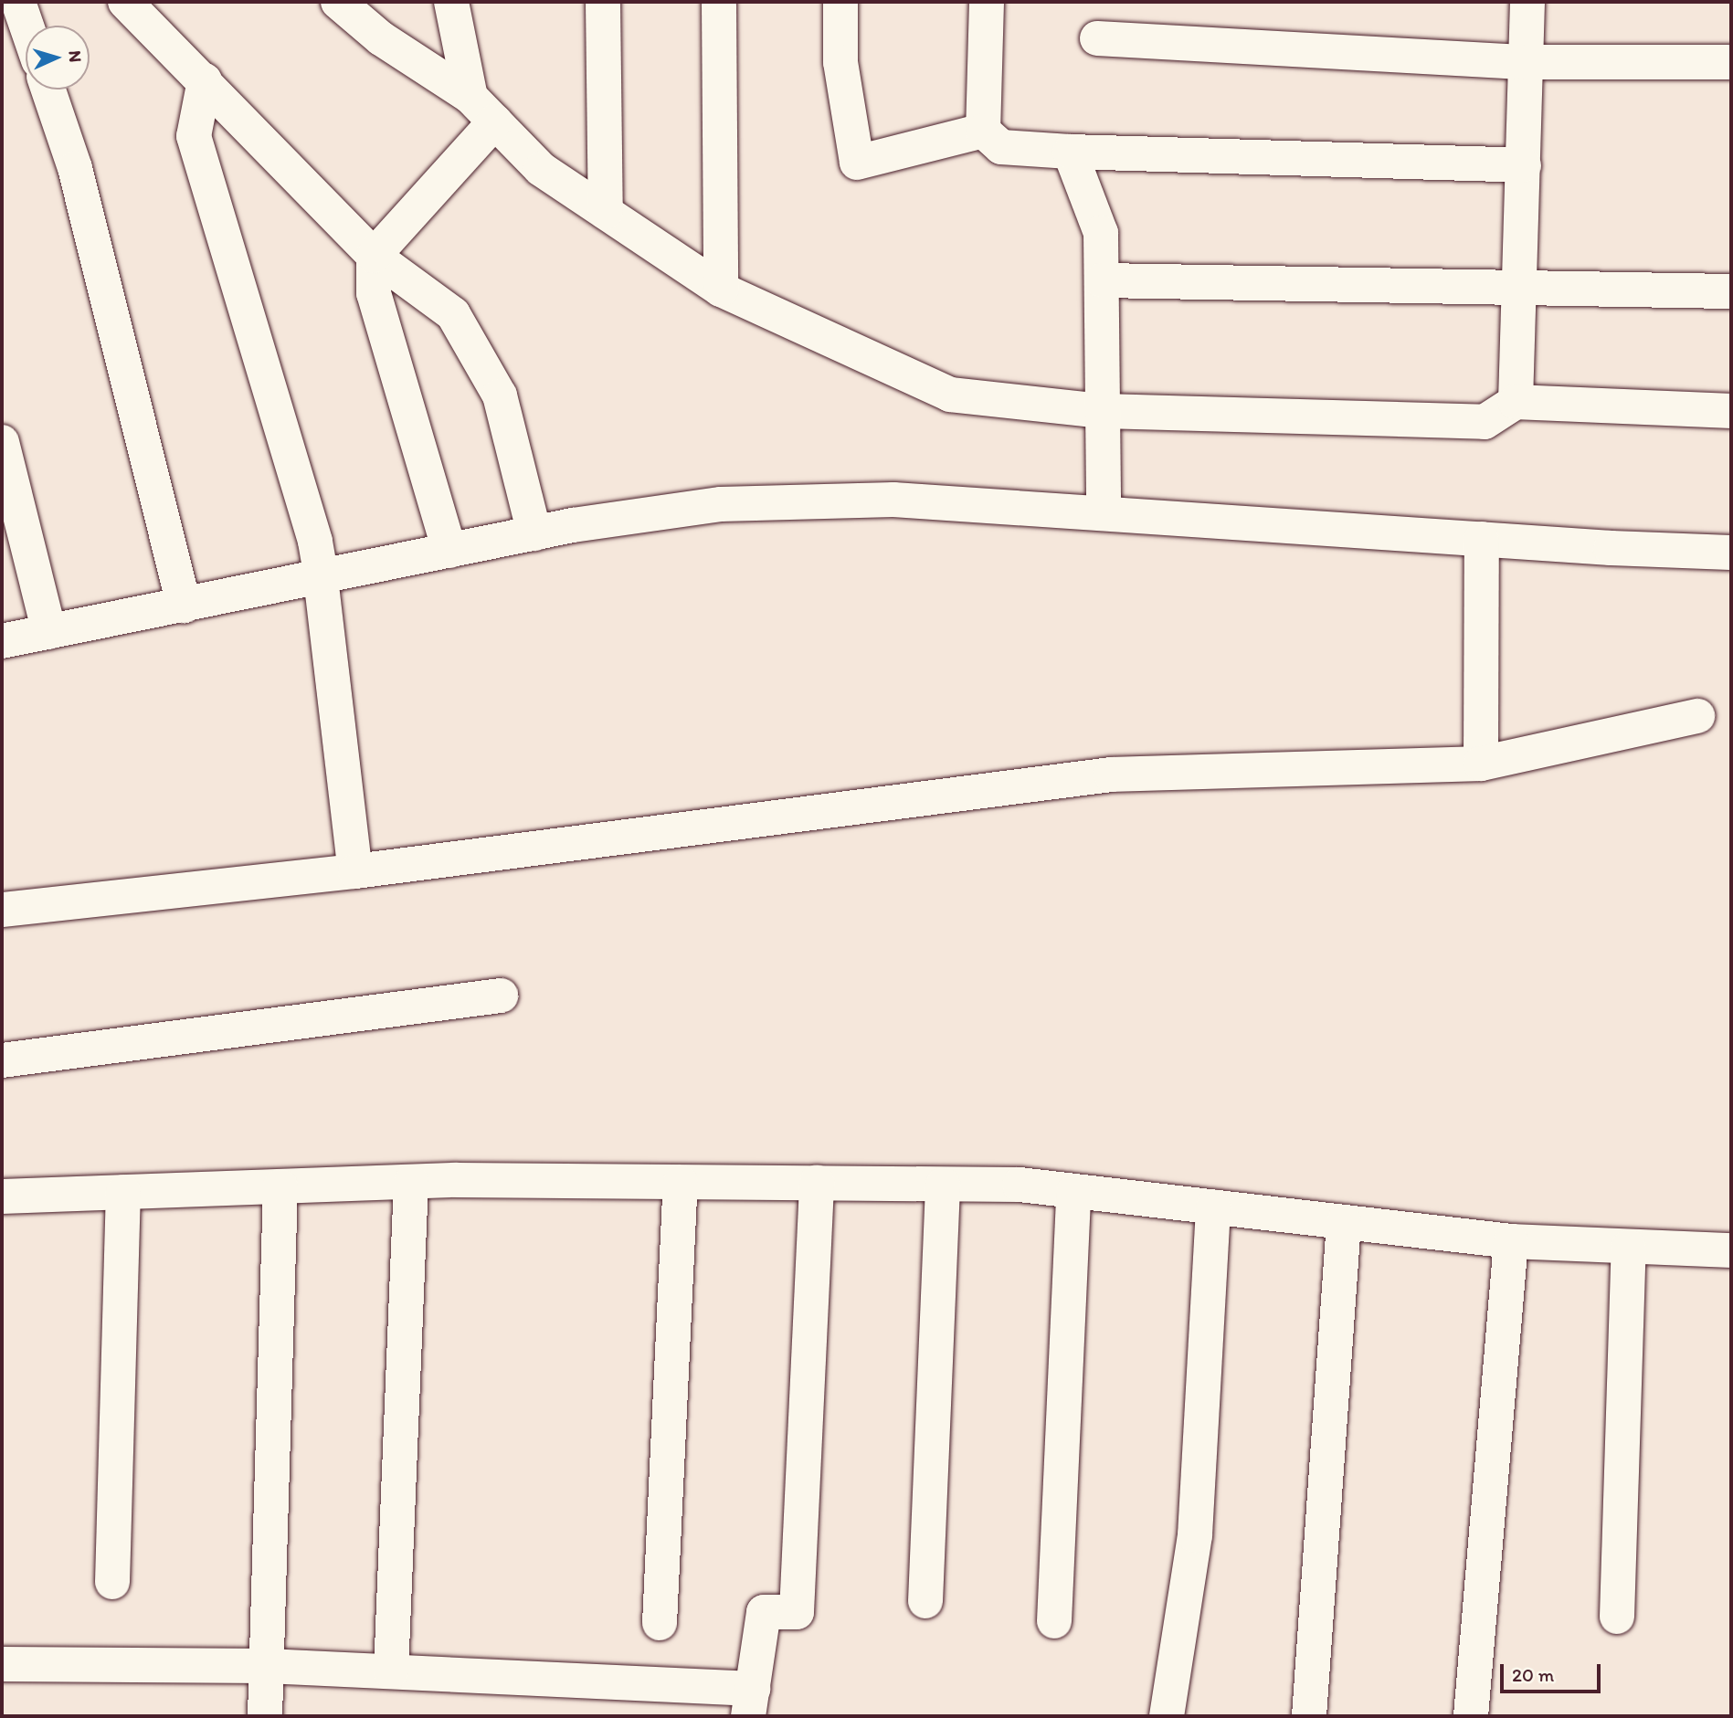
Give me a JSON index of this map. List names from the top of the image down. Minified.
{"scale_bar":"20 m","north":"right"}
